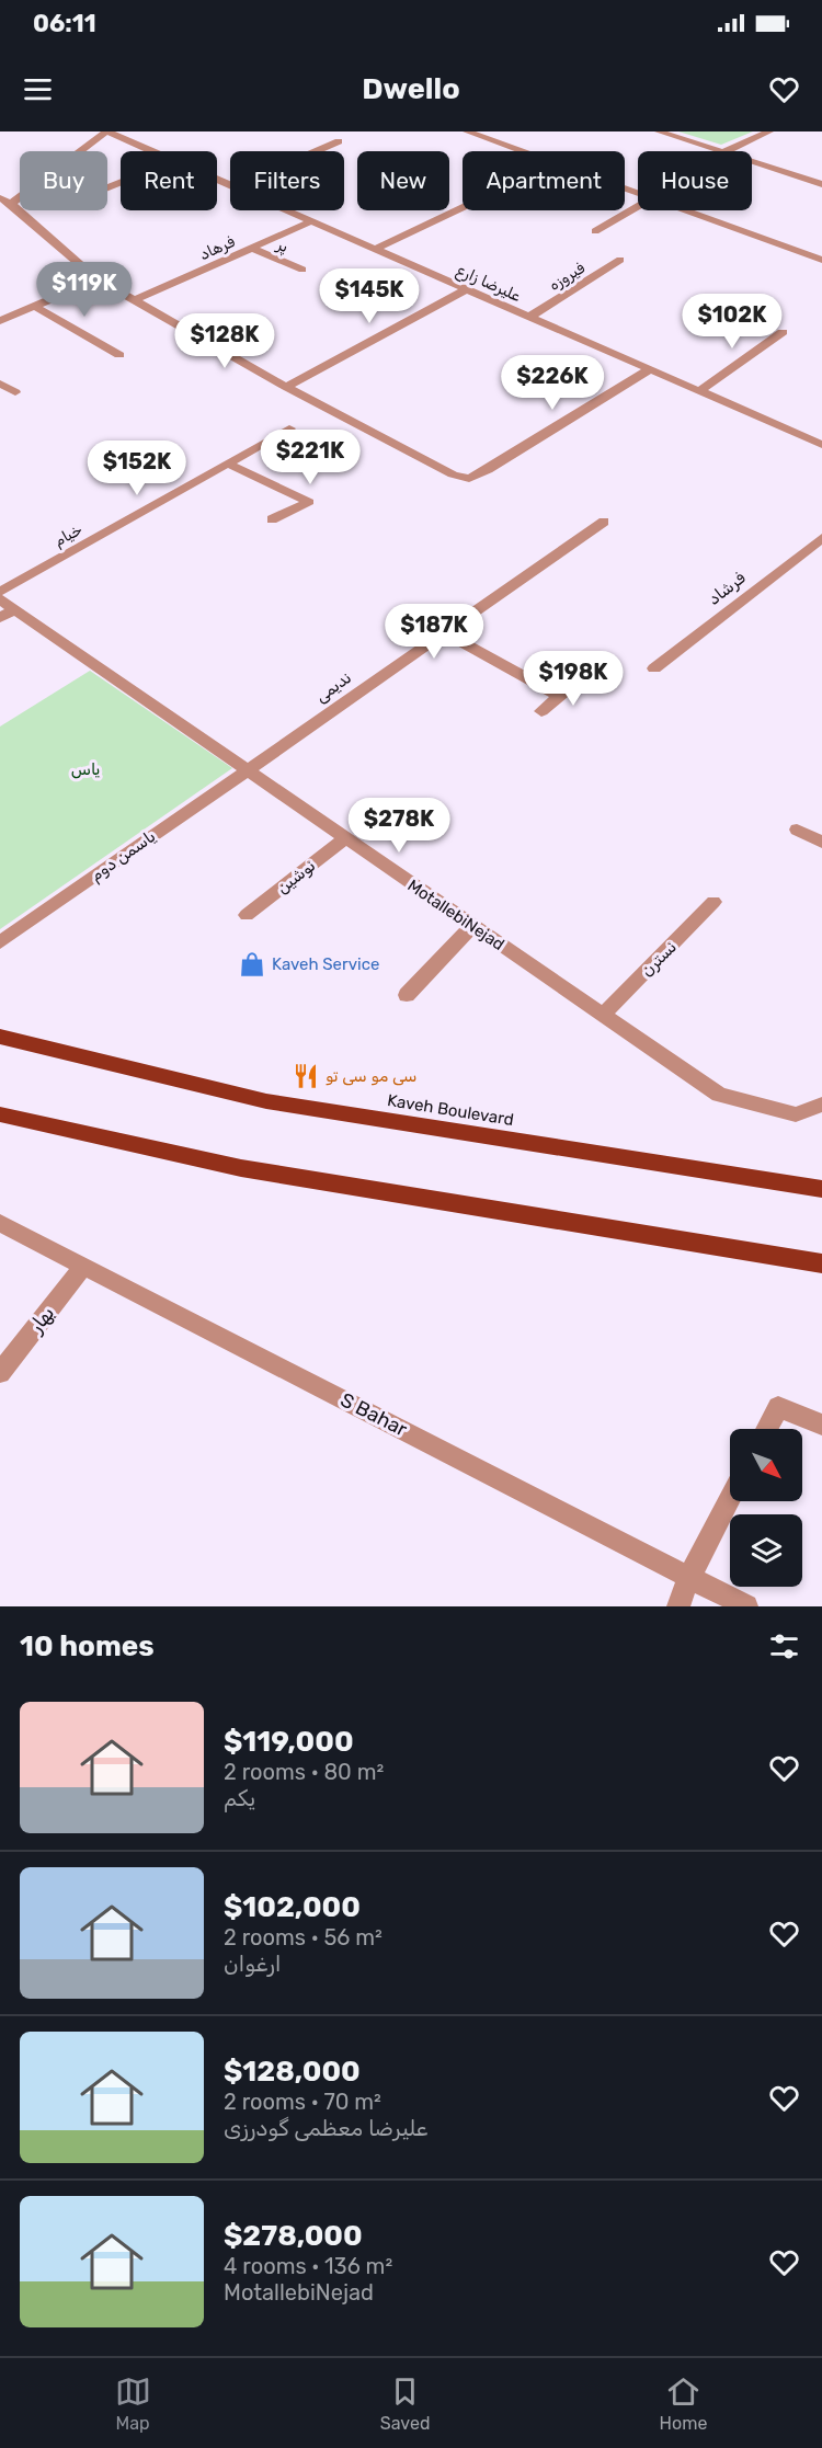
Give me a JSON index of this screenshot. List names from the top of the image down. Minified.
{"streets":{"main road":["Kaveh Boulevard"],"street":["پر","فرهاد","فیروزه","علیرضا زارع","خیام","فرشاد","ندیمی","یاسمن دوم","نوشین","MotallebiNejad","نسترن","بهار","S Bahar"]},"crossings":[["پر","فرهاد"],["فرهاد","علیرضا زارع"],["فیروزه","علیرضا زارع"],["ندیمی","یاسمن دوم"],["ندیمی","MotallebiNejad"],["یاسمن دوم","MotallebiNejad"],["نوشین","MotallebiNejad"],["MotallebiNejad","نسترن"],["بهار","S Bahar"]],"parks":["یاس"],"places":{"shop":["Kaveh Service"],"restaurant":["سی مو سی تو"]},"north":"bottom right","page":{"status":"06:11","header":"Dwello","chip":["Buy","Rent","Filters","New","Apartment","House"],"price":["$119K","$145K","$102K","$128K","$226K","$221K","$152K","$187K","$198K","$278K"],"heading":"10 homes","list":[{"name":"$119,000","note":"2 rooms · 80 m² · یکم"},{"name":"$102,000","note":"2 rooms · 56 m² · ارغوان"},{"name":"$128,000","note":"2 rooms · 70 m² · علیرضا معظمی گودرزی"},{"name":"$278,000","note":"4 rooms · 136 m² · MotallebiNejad"}],"tabs":["Map","Saved","Home"]}}
